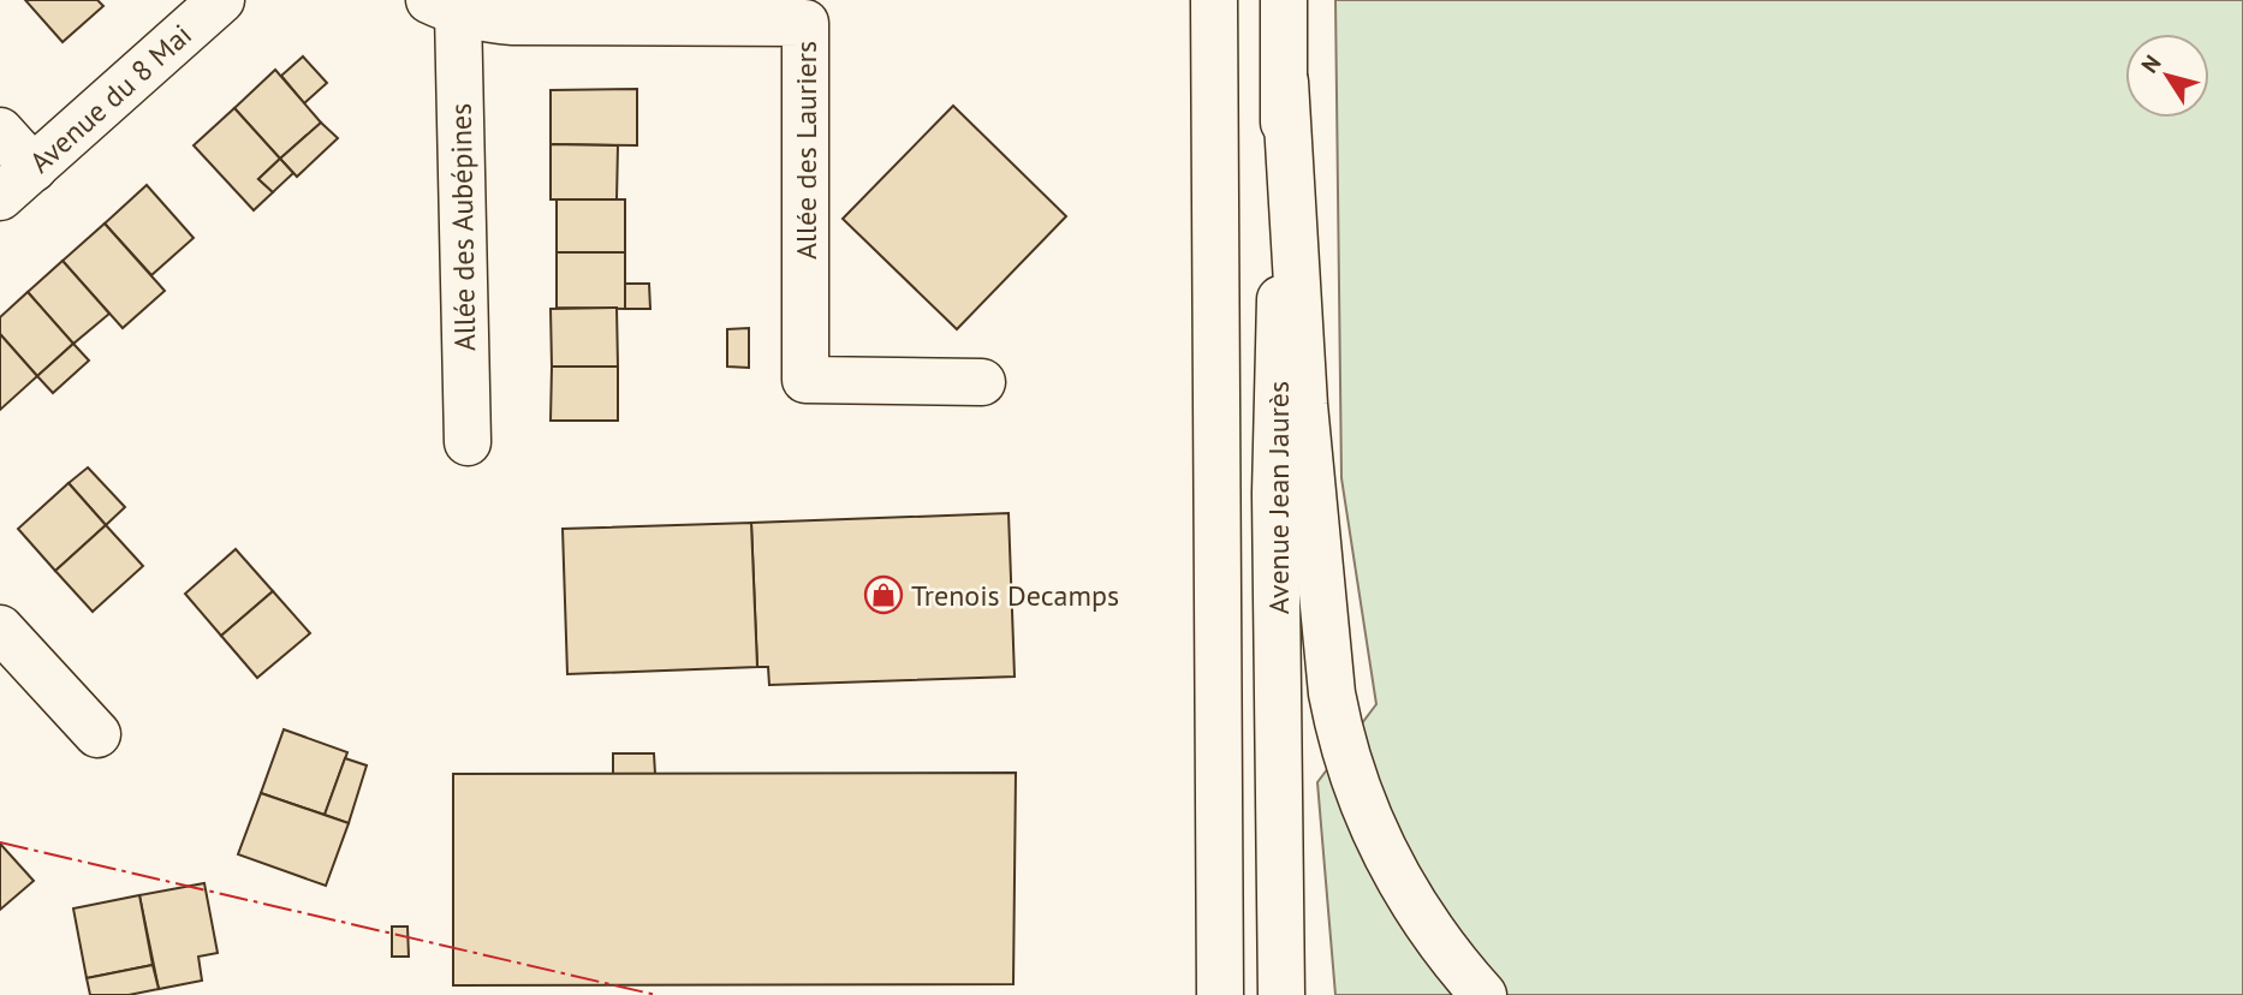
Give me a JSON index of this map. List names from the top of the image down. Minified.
{"streets":{"main road":["Avenue du 8 Mai","Allée des Lauriers","Allée des Aubépines","Avenue Jean Jaurès"]},"crossings":[["Allée des Lauriers","Allée des Aubépines"]],"places":{"shop":["Trenois Decamps"]},"north":"top left"}
